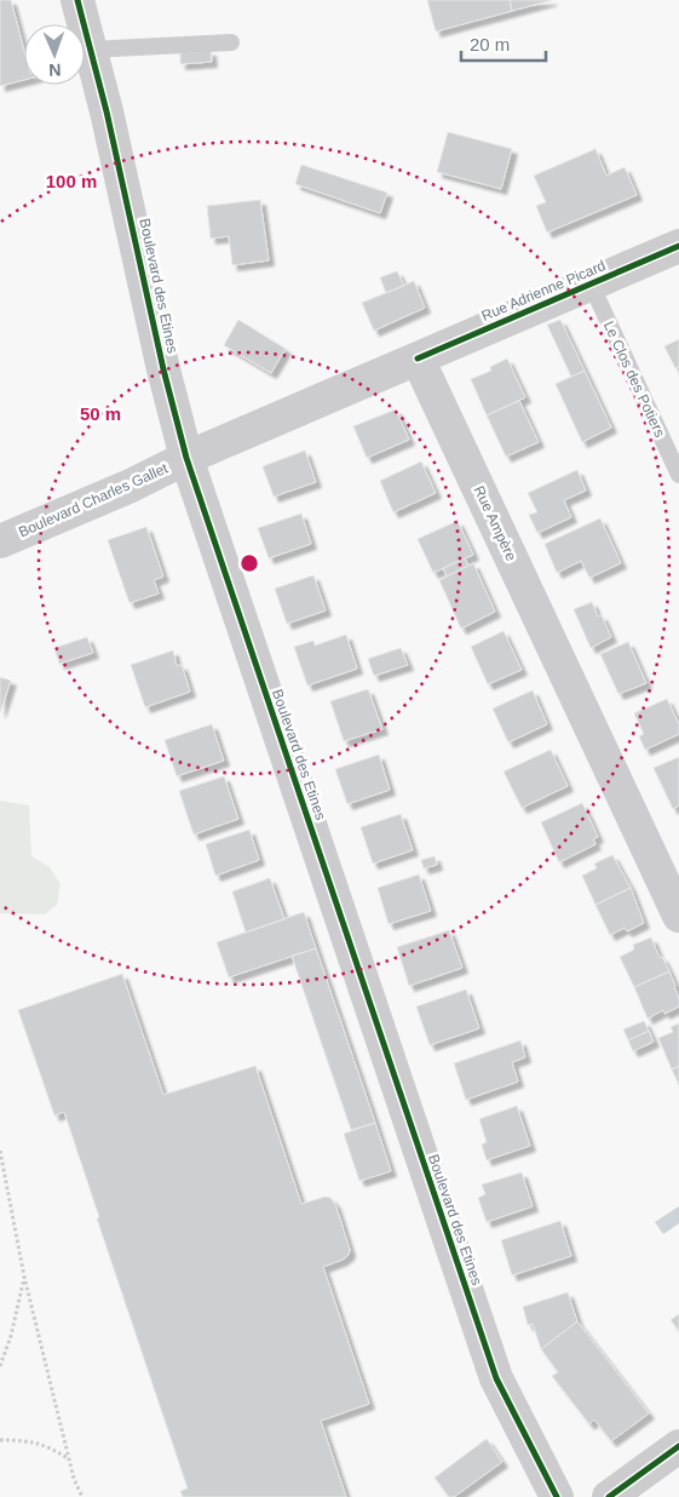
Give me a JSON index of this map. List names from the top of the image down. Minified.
{"streets":{"street":["Boulevard des Etines","Rue Adrienne Picard","Boulevard Charles Gallet","Rue Ampère"],"lane":["Le Clos des Potiers"]},"crossings":[["Boulevard des Etines","Boulevard Charles Gallet"],["Rue Adrienne Picard","Le Clos des Potiers"],["Rue Adrienne Picard","Rue Ampère"]],"scale_bar":"20 m","north":"bottom","rings":["100 m","50 m"]}
